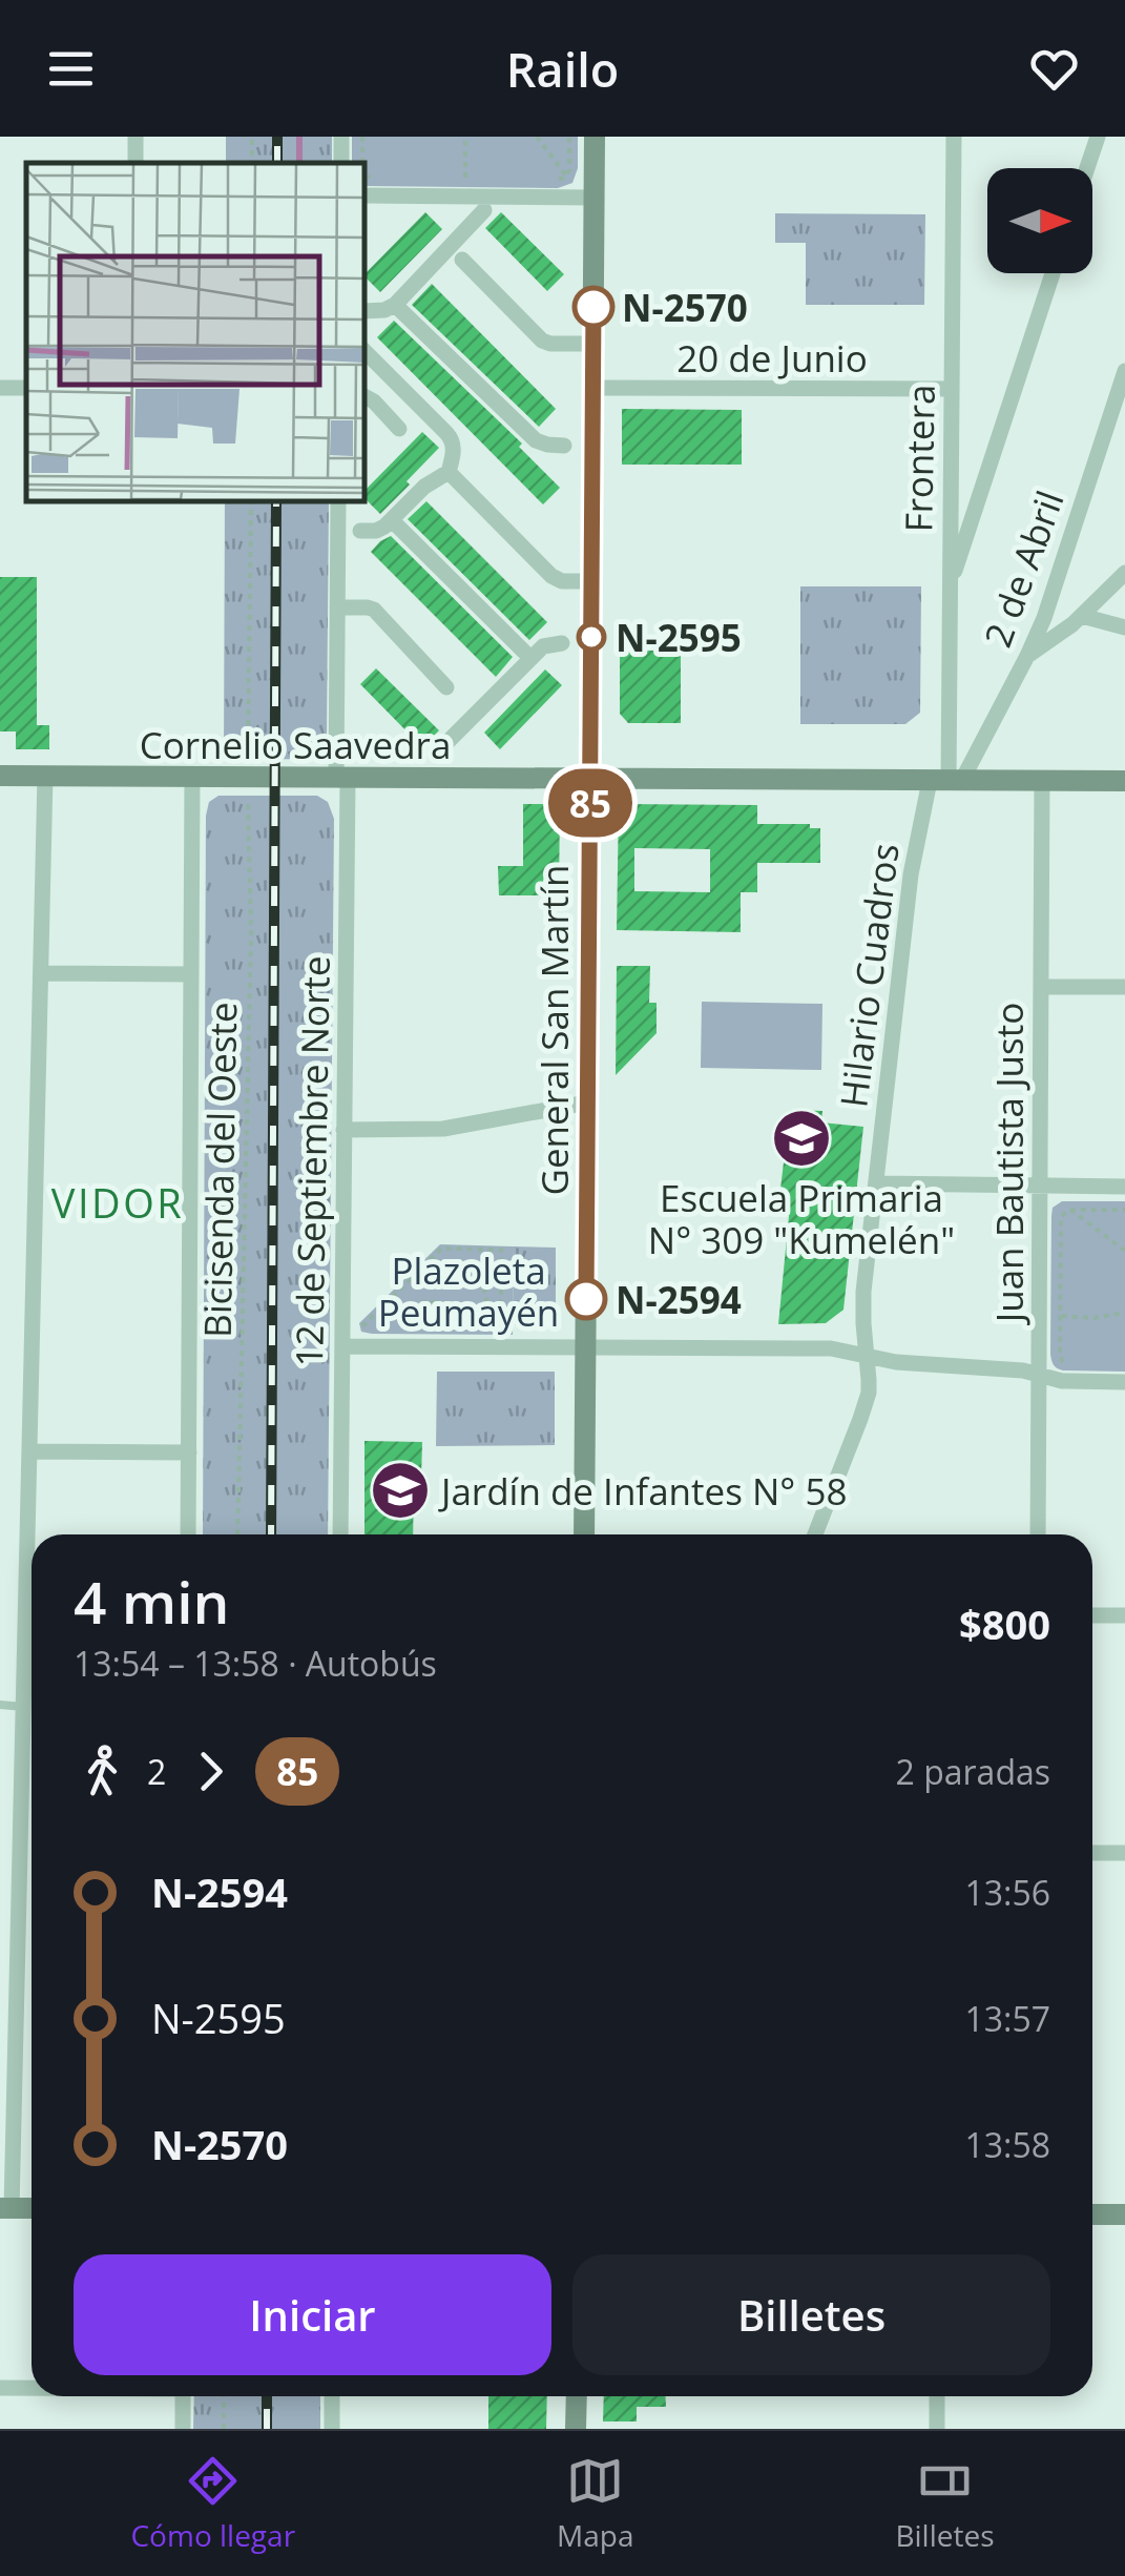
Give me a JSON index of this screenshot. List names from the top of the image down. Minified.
{"streets":{"main road":["Cornelio Saavedra","General San Martín"],"street":["20 de Junio","Frontera","2 de Abril","Hilario Cuadros","12 de Septiembre Norte","Juan Bautista Justo"],"path":["Bicisenda del Oeste"]},"crossings":[["20 de Junio","Frontera"],["20 de Junio","General San Martín"],["Frontera","2 de Abril"],["Frontera","Cornelio Saavedra"],["Frontera","Hilario Cuadros"],["2 de Abril","Cornelio Saavedra"],["2 de Abril","Hilario Cuadros"],["Cornelio Saavedra","Hilario Cuadros"],["Cornelio Saavedra","General San Martín"],["Cornelio Saavedra","12 de Septiembre Norte"],["Cornelio Saavedra","Juan Bautista Justo"]],"districts":["VIDOR"],"parks":["Plazoleta Peumayén"],"places":{"other":["N-2570","N-2595","N-2594"],"school or university":["Escuela Primaria N° 309 \"Kumelén\"","Jardín de Infantes N° 58"]},"lines":["bus line 85"],"north":"right","page":{"header":"Railo","on_map":"85","heading":["4 min","13:54 – 13:58 · Autobús","$800"],"legs":["2","85","2 paradas"],"list":[{"name":"N-2594","value":"13:56"},{"name":"N-2595","value":"13:57"},{"name":"N-2570","value":"13:58"}],"buttons":["Iniciar","Billetes"],"tabs":["Cómo llegar","Mapa","Billetes"]}}
